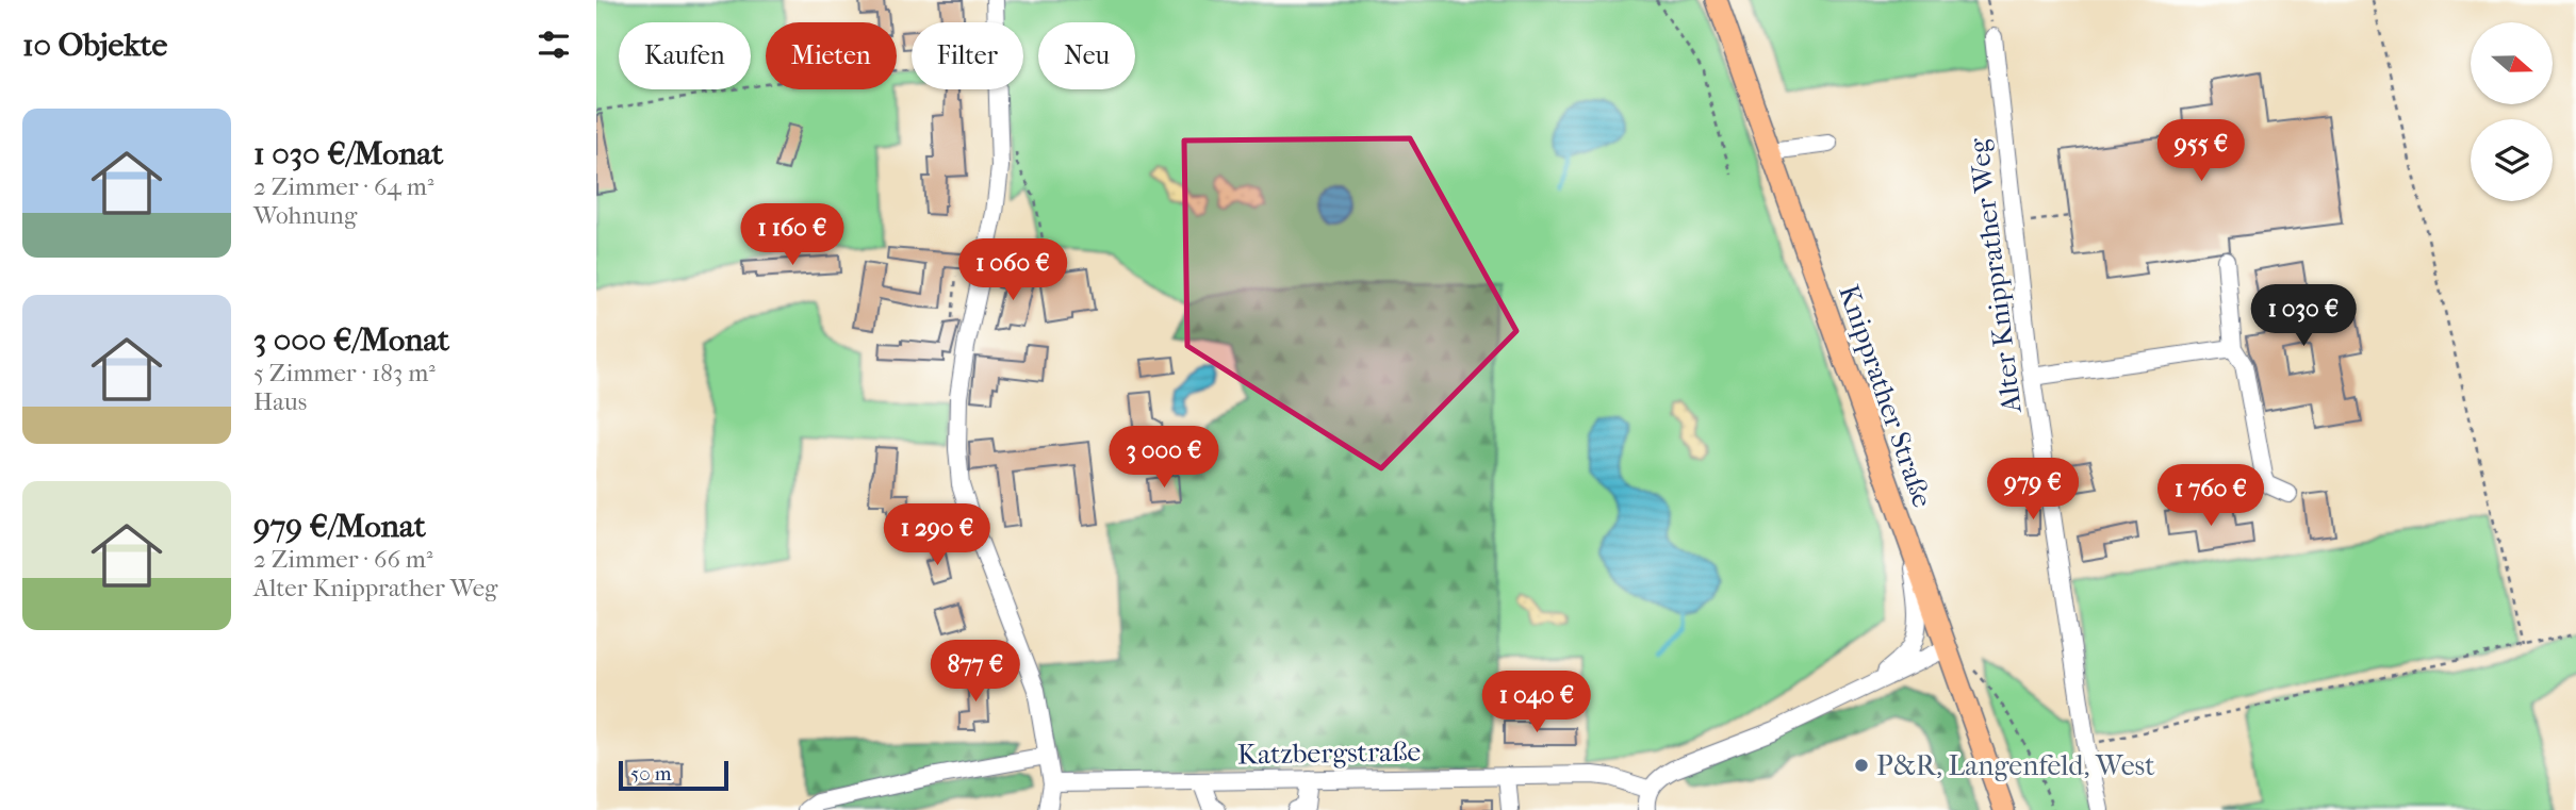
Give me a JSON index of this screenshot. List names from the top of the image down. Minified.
{"streets":{"main road":["Knipprather Straße"],"street":["Alter Knipprather Weg","Katzbergstraße"]},"places":["P&R, Langenfeld, West"],"scale_bar":"50 m","north":"right","page":{"heading":"10 Objekte","chip":["Kaufen","Mieten","Filter","Neu"],"list":[{"name":"1 030 €/Monat","note":"2 Zimmer · 64 m² · Wohnung"},{"name":"3 000 €/Monat","note":"5 Zimmer · 183 m² · Haus"},{"name":"979 €/Monat","note":"2 Zimmer · 66 m² · Alter Knipprather Weg"}],"price":["955 €","1 160 €","1 060 €","1 030 €","3 000 €","979 €","1 760 €","1 290 €","877 €","1 040 €"],"scale":"50 m"}}
